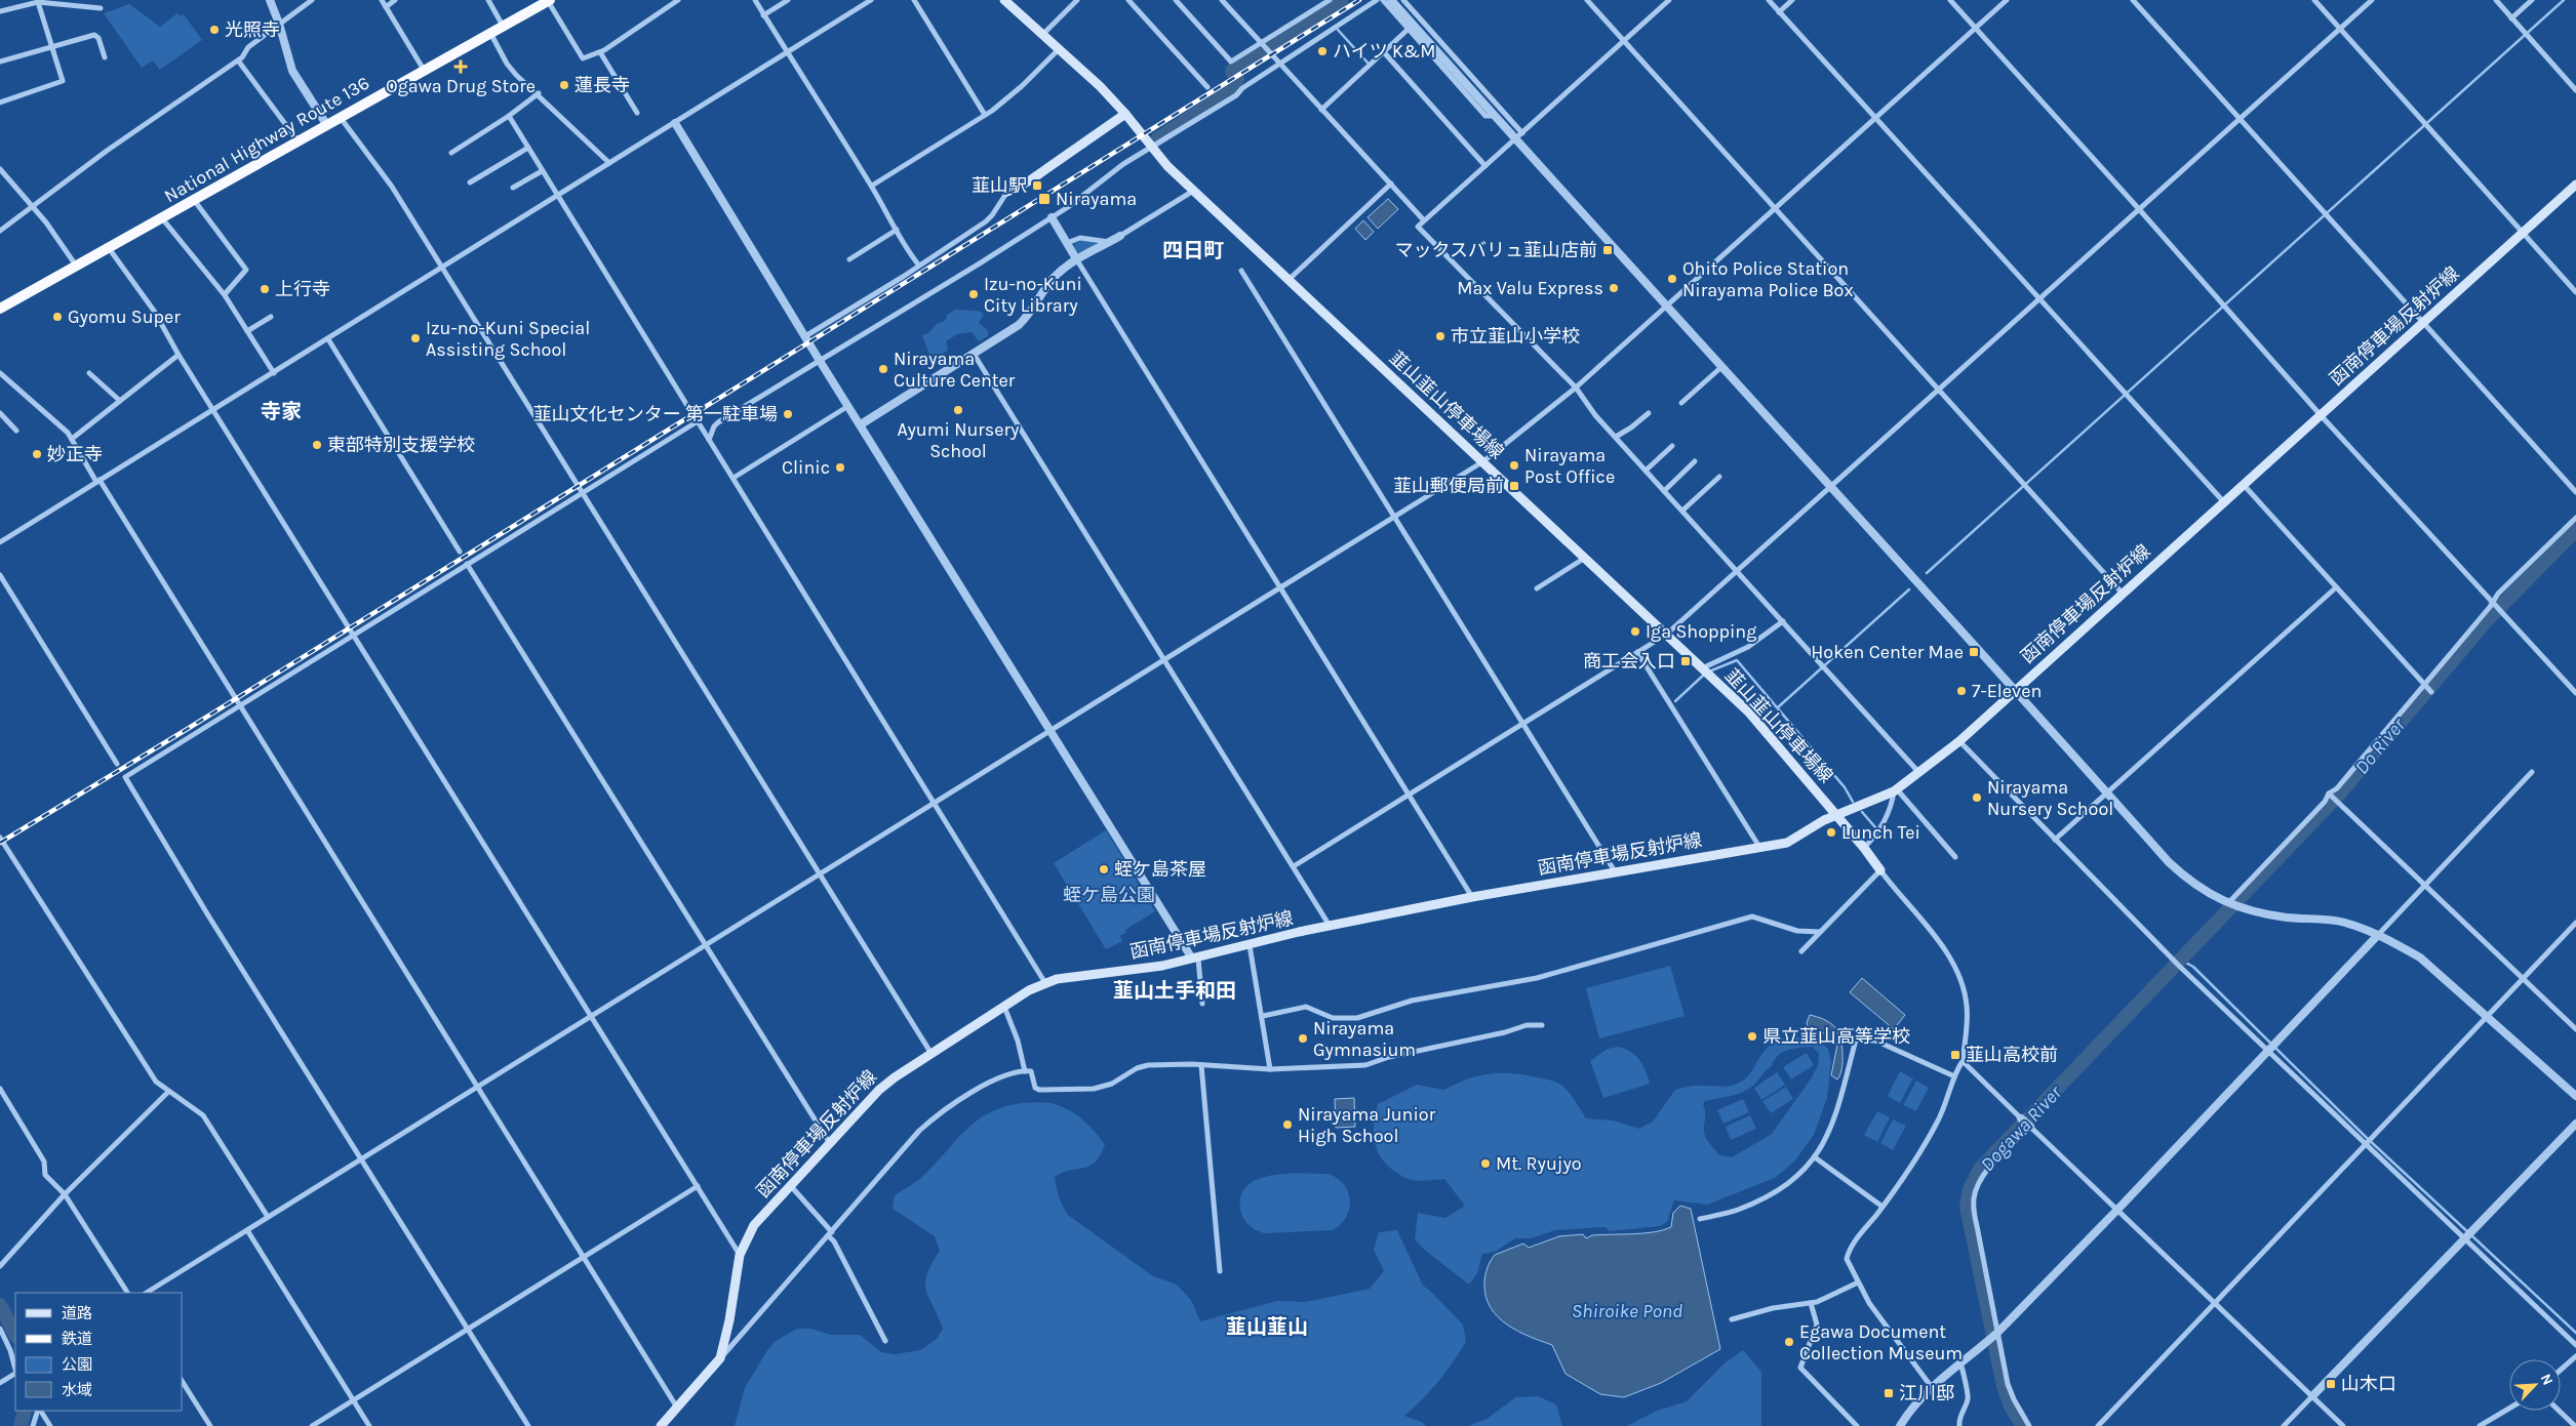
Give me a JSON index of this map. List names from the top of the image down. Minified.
{"streets":{"highway":["National Highway Route 136"],"main road":["函南停車場反射炉線","韮山韮山停車場線"]},"crossings":[["函南停車場反射炉線","韮山韮山停車場線"]],"districts":["四日町","寺家","韮山土手和田","韮山韮山"],"water":["Do River","Dogawa River","Shiroike Pond"],"parks":["蛭ケ島公園"],"places":{"other":["光照寺","ハイツ K&M","蓮長寺","Ohito Police Station Nirayama Police Box","Max Valu Express","上行寺","Izu-no-Kuni City Library","Gyomu Super","市立韮山小学校","Izu-no-Kuni Special Assisting School","Nirayama Culture Center","Ayumi Nursery School","韮山文化センター 第一駐車場","東部特別支援学校","妙正寺","Nirayama Post Office","Clinic","Iga Shopping","7-Eleven","Nirayama Nursery School","Lunch Tei","蛭ケ島茶屋","県立韮山高等学校","Nirayama Gymnasium","Nirayama Junior High School","Mt. Ryujyo","Egawa Document Collection Museum"],"health":["Ogawa Drug Store"],"transit":["韮山駅","Nirayama","マックスバリュ韮山店前","韮山郵便局前","Hoken Center Mae","商工会入口","韮山高校前","山木口","江川邸"]},"legend":["道路","鉄道","公園","水域"],"north":"top right"}
